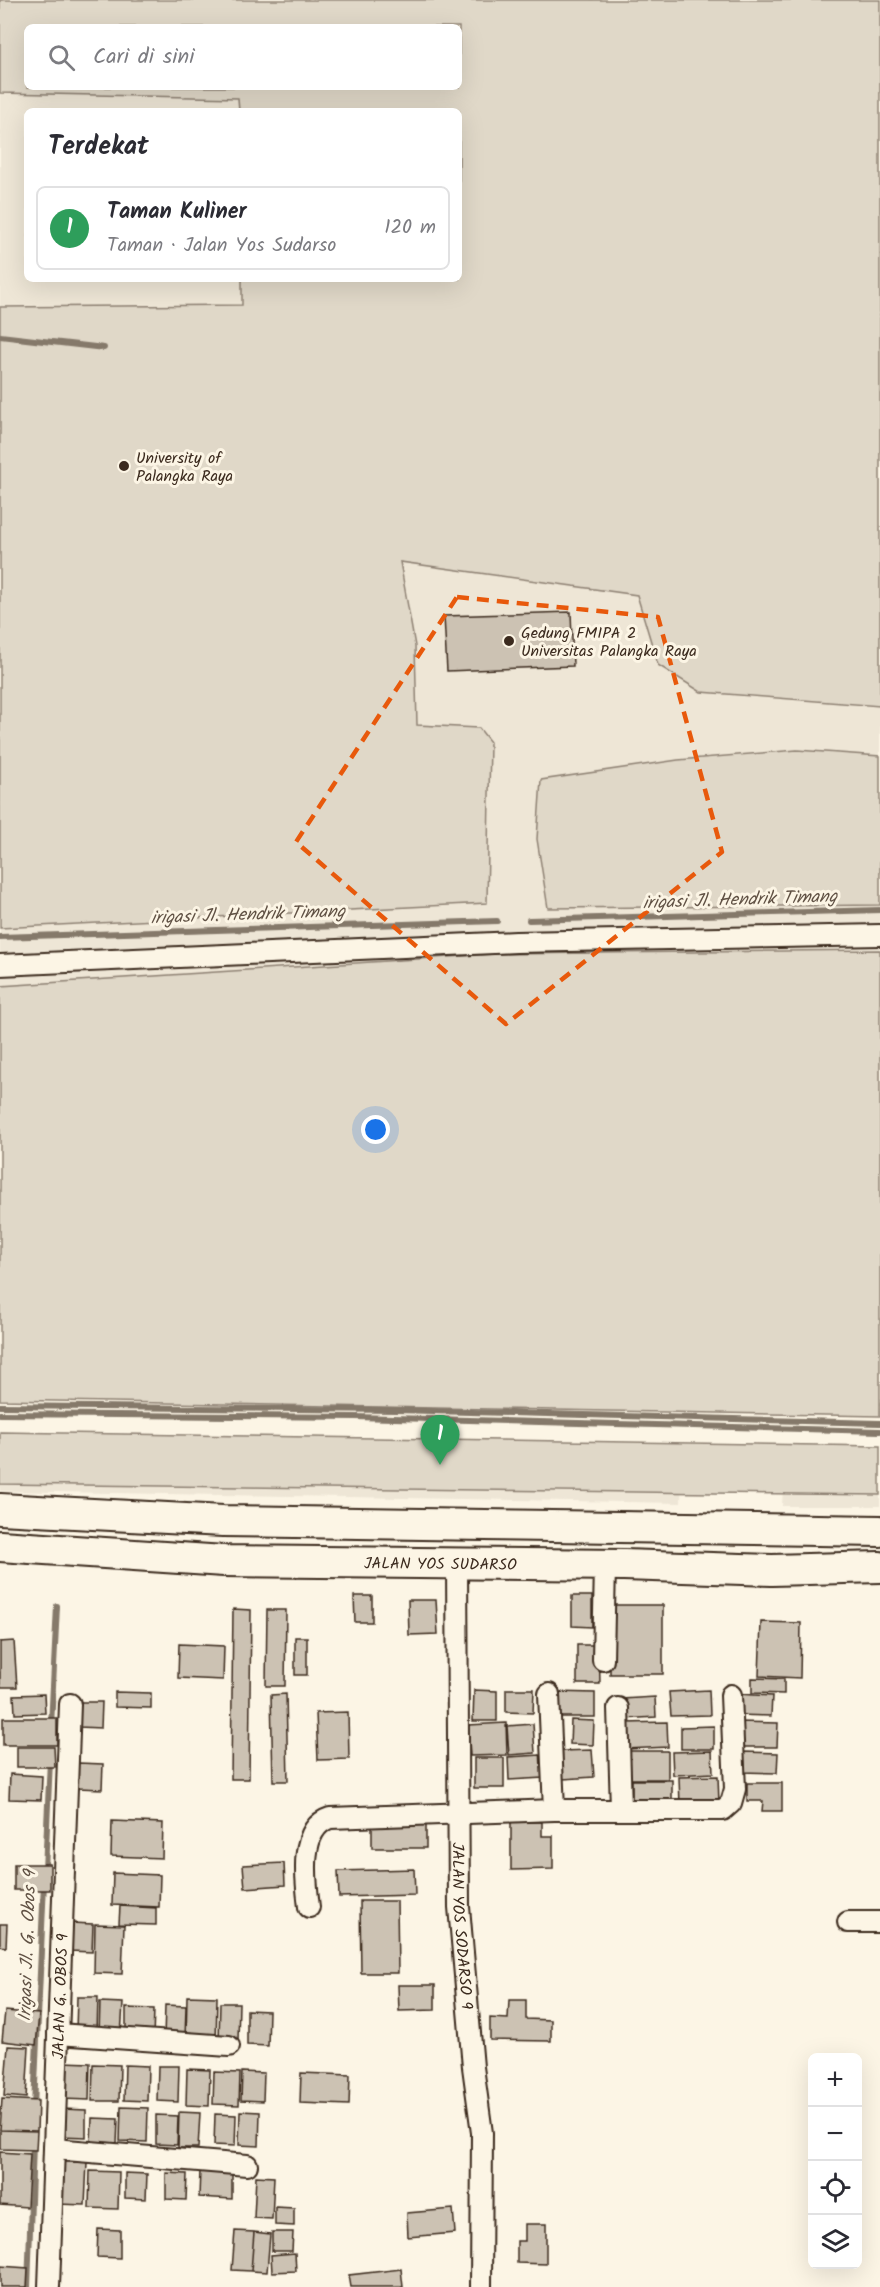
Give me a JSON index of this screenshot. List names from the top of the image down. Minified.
{"streets":{"main road":["JALAN YOS SUDARSO"],"street":["JALAN YOS SODARSO 9","JALAN G. OBOS 9"]},"crossings":[["JALAN YOS SUDARSO","JALAN YOS SODARSO 9"]],"water":["irigasi Jl. Hendrik Timang","Irigasi Jl. G. Obos 9"],"places":["University of Palangka Raya","Gedung FMIPA 2 Universitas Palangka Raya"],"page":{"search":"Cari di sini","heading":"Terdekat","list":[{"mark":"1","name":"Taman Kuliner","note":"Taman · Jalan Yos Sudarso","value":"120 m"}],"pins":"1","map_buttons":["+","−"]}}
